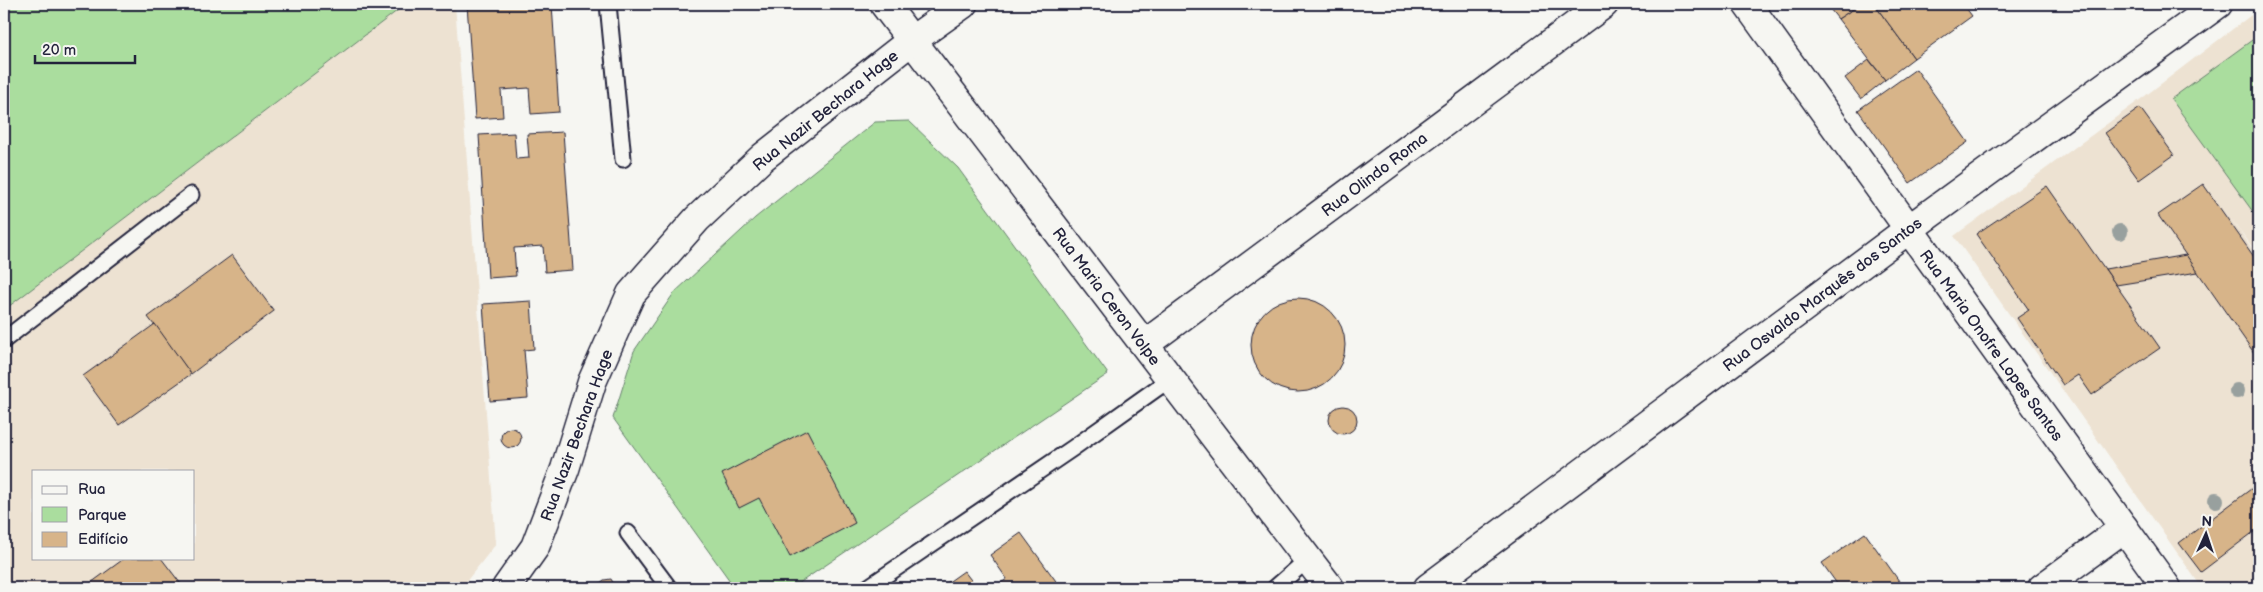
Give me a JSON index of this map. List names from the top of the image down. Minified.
{"streets":{"street":["Rua Nazir Bechara Hage","Rua Olindo Roma","Rua Osvaldo Marquês dos Santos","Rua Maria Ceron Volpe","Rua Maria Onofre Lopes Santos"]},"crossings":[["Rua Nazir Bechara Hage","Rua Maria Ceron Volpe"],["Rua Olindo Roma","Rua Maria Ceron Volpe"],["Rua Osvaldo Marquês dos Santos","Rua Maria Onofre Lopes Santos"]],"legend":["Rua","Parque","Edifício"],"scale_bar":"20 m","north":"top"}
